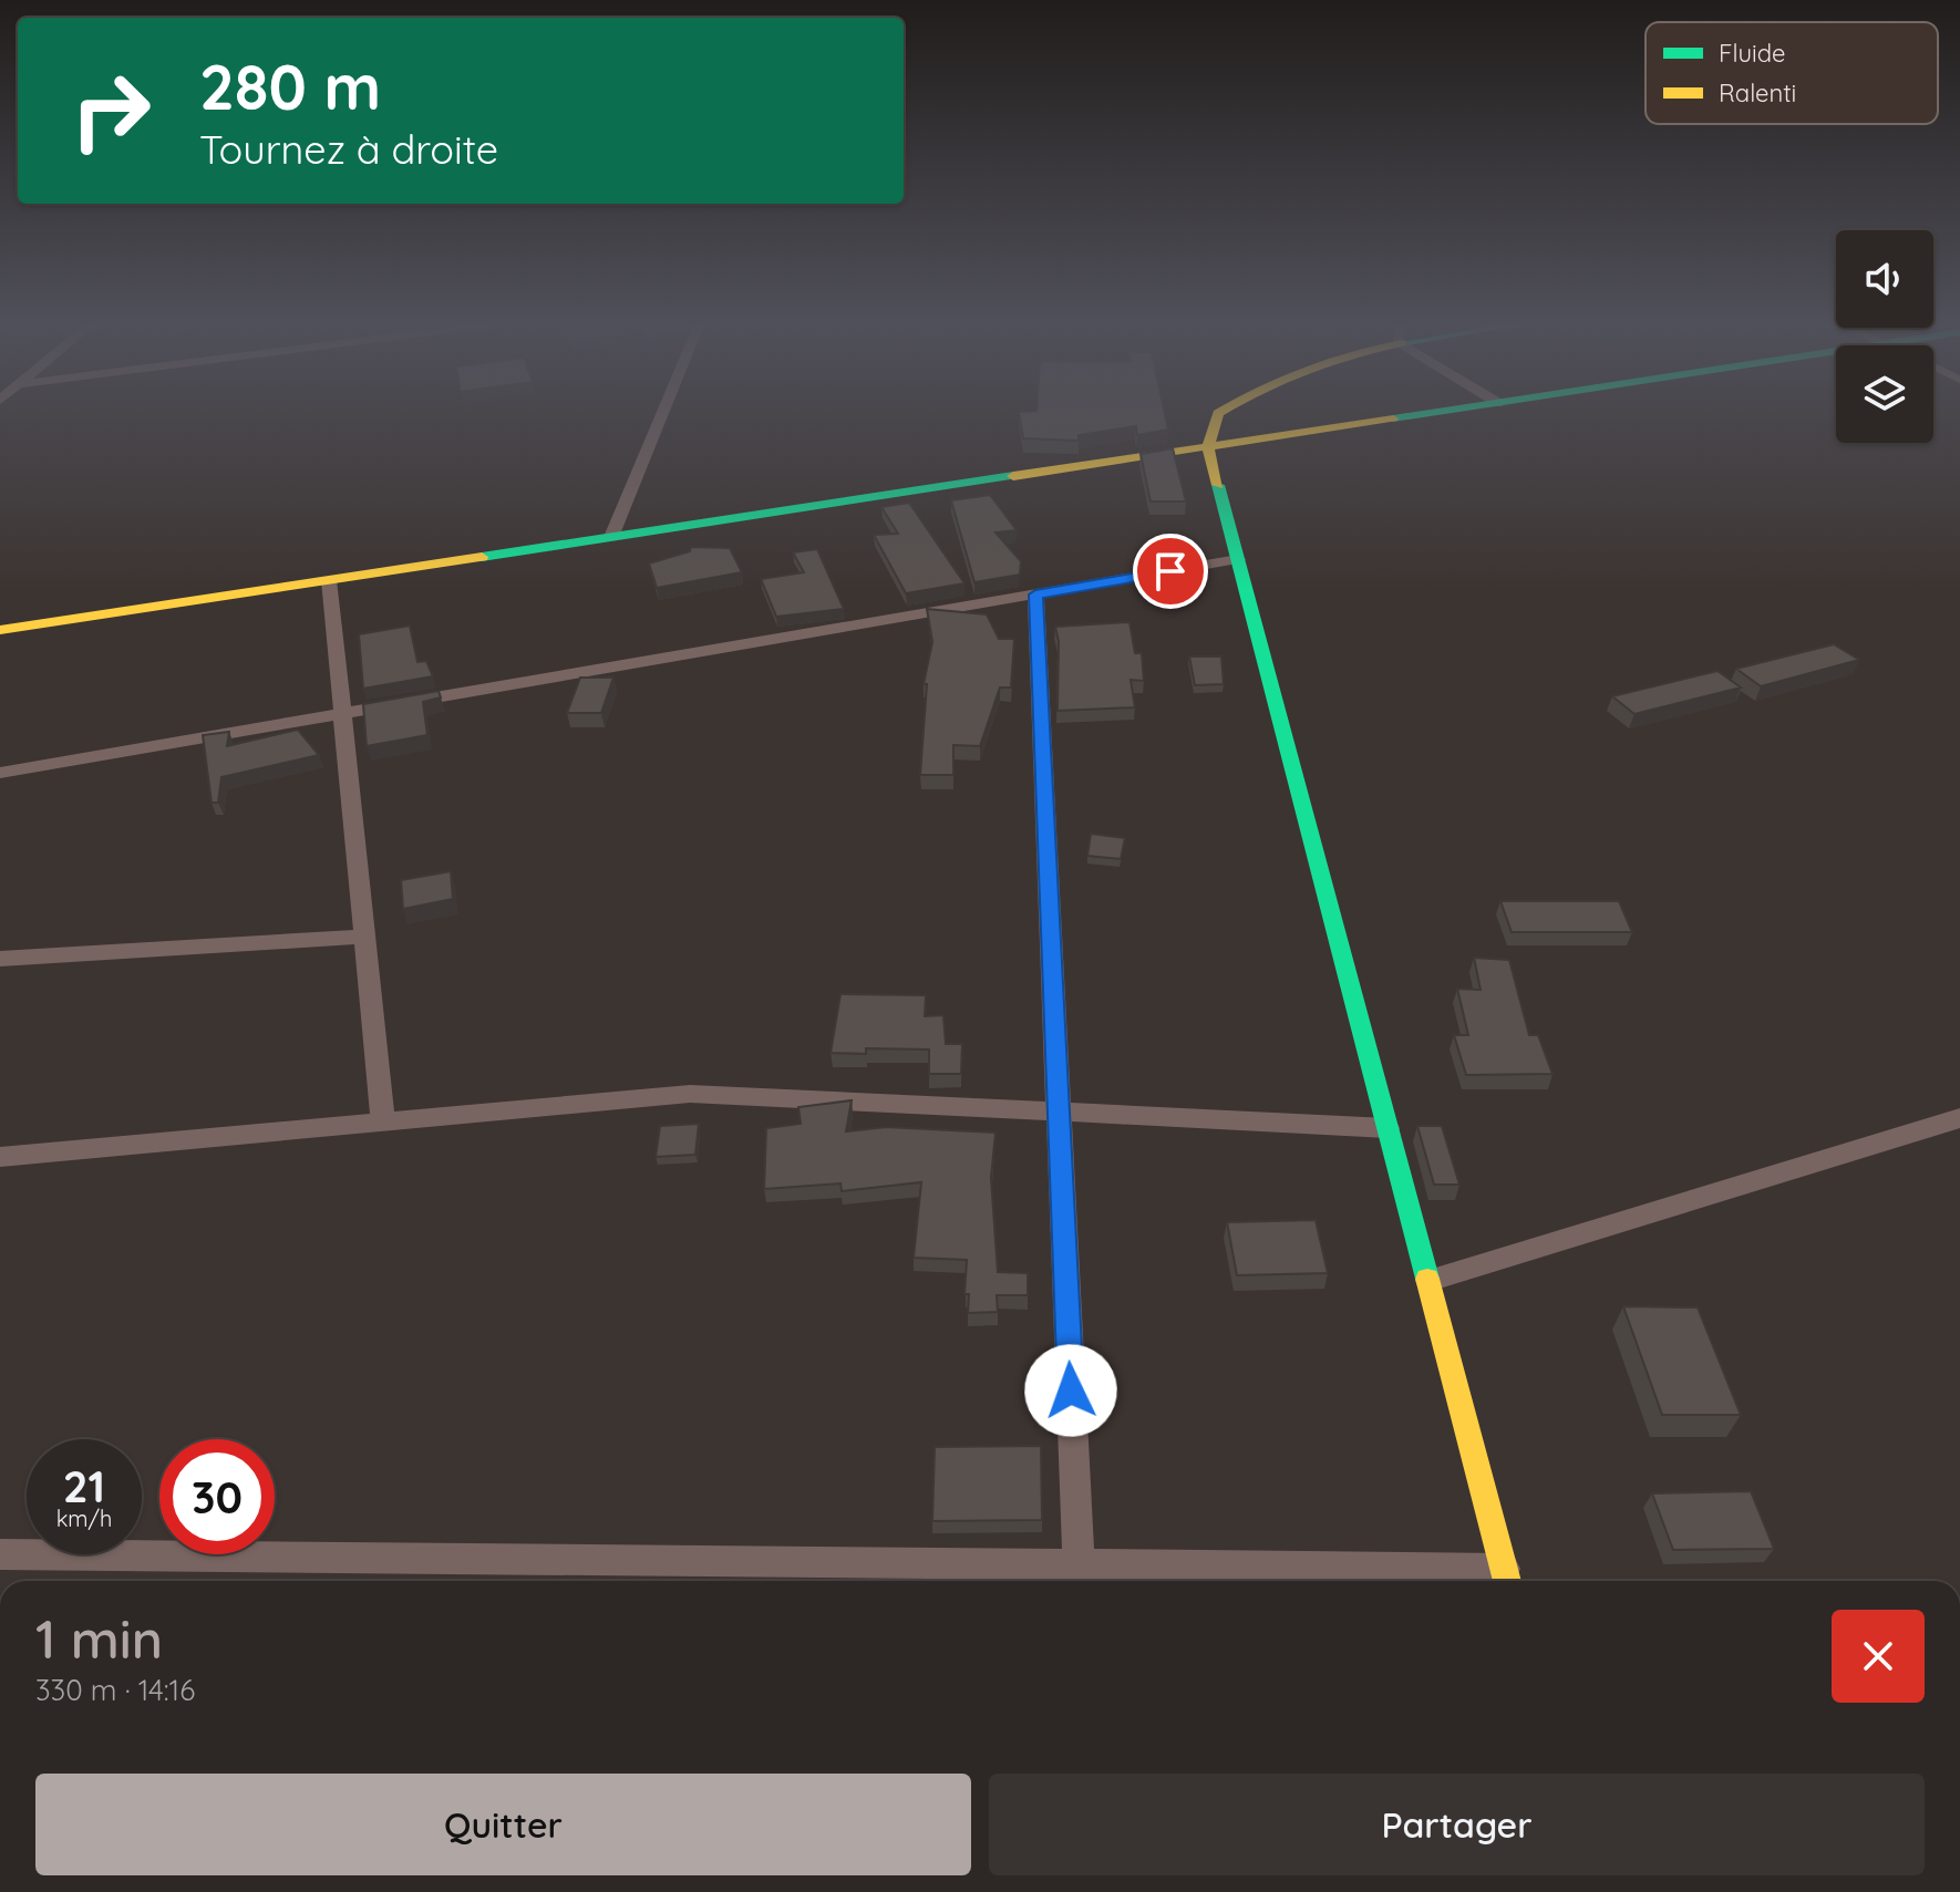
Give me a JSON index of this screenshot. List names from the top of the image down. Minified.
{"legend":["Fluide","Ralenti"],"page":{"turn":["280 m","Tournez à droite"],"speed":"21 km/h","limit":"30","heading":["1 min","330 m · 14:16"],"buttons":["Quitter","Partager"]}}
